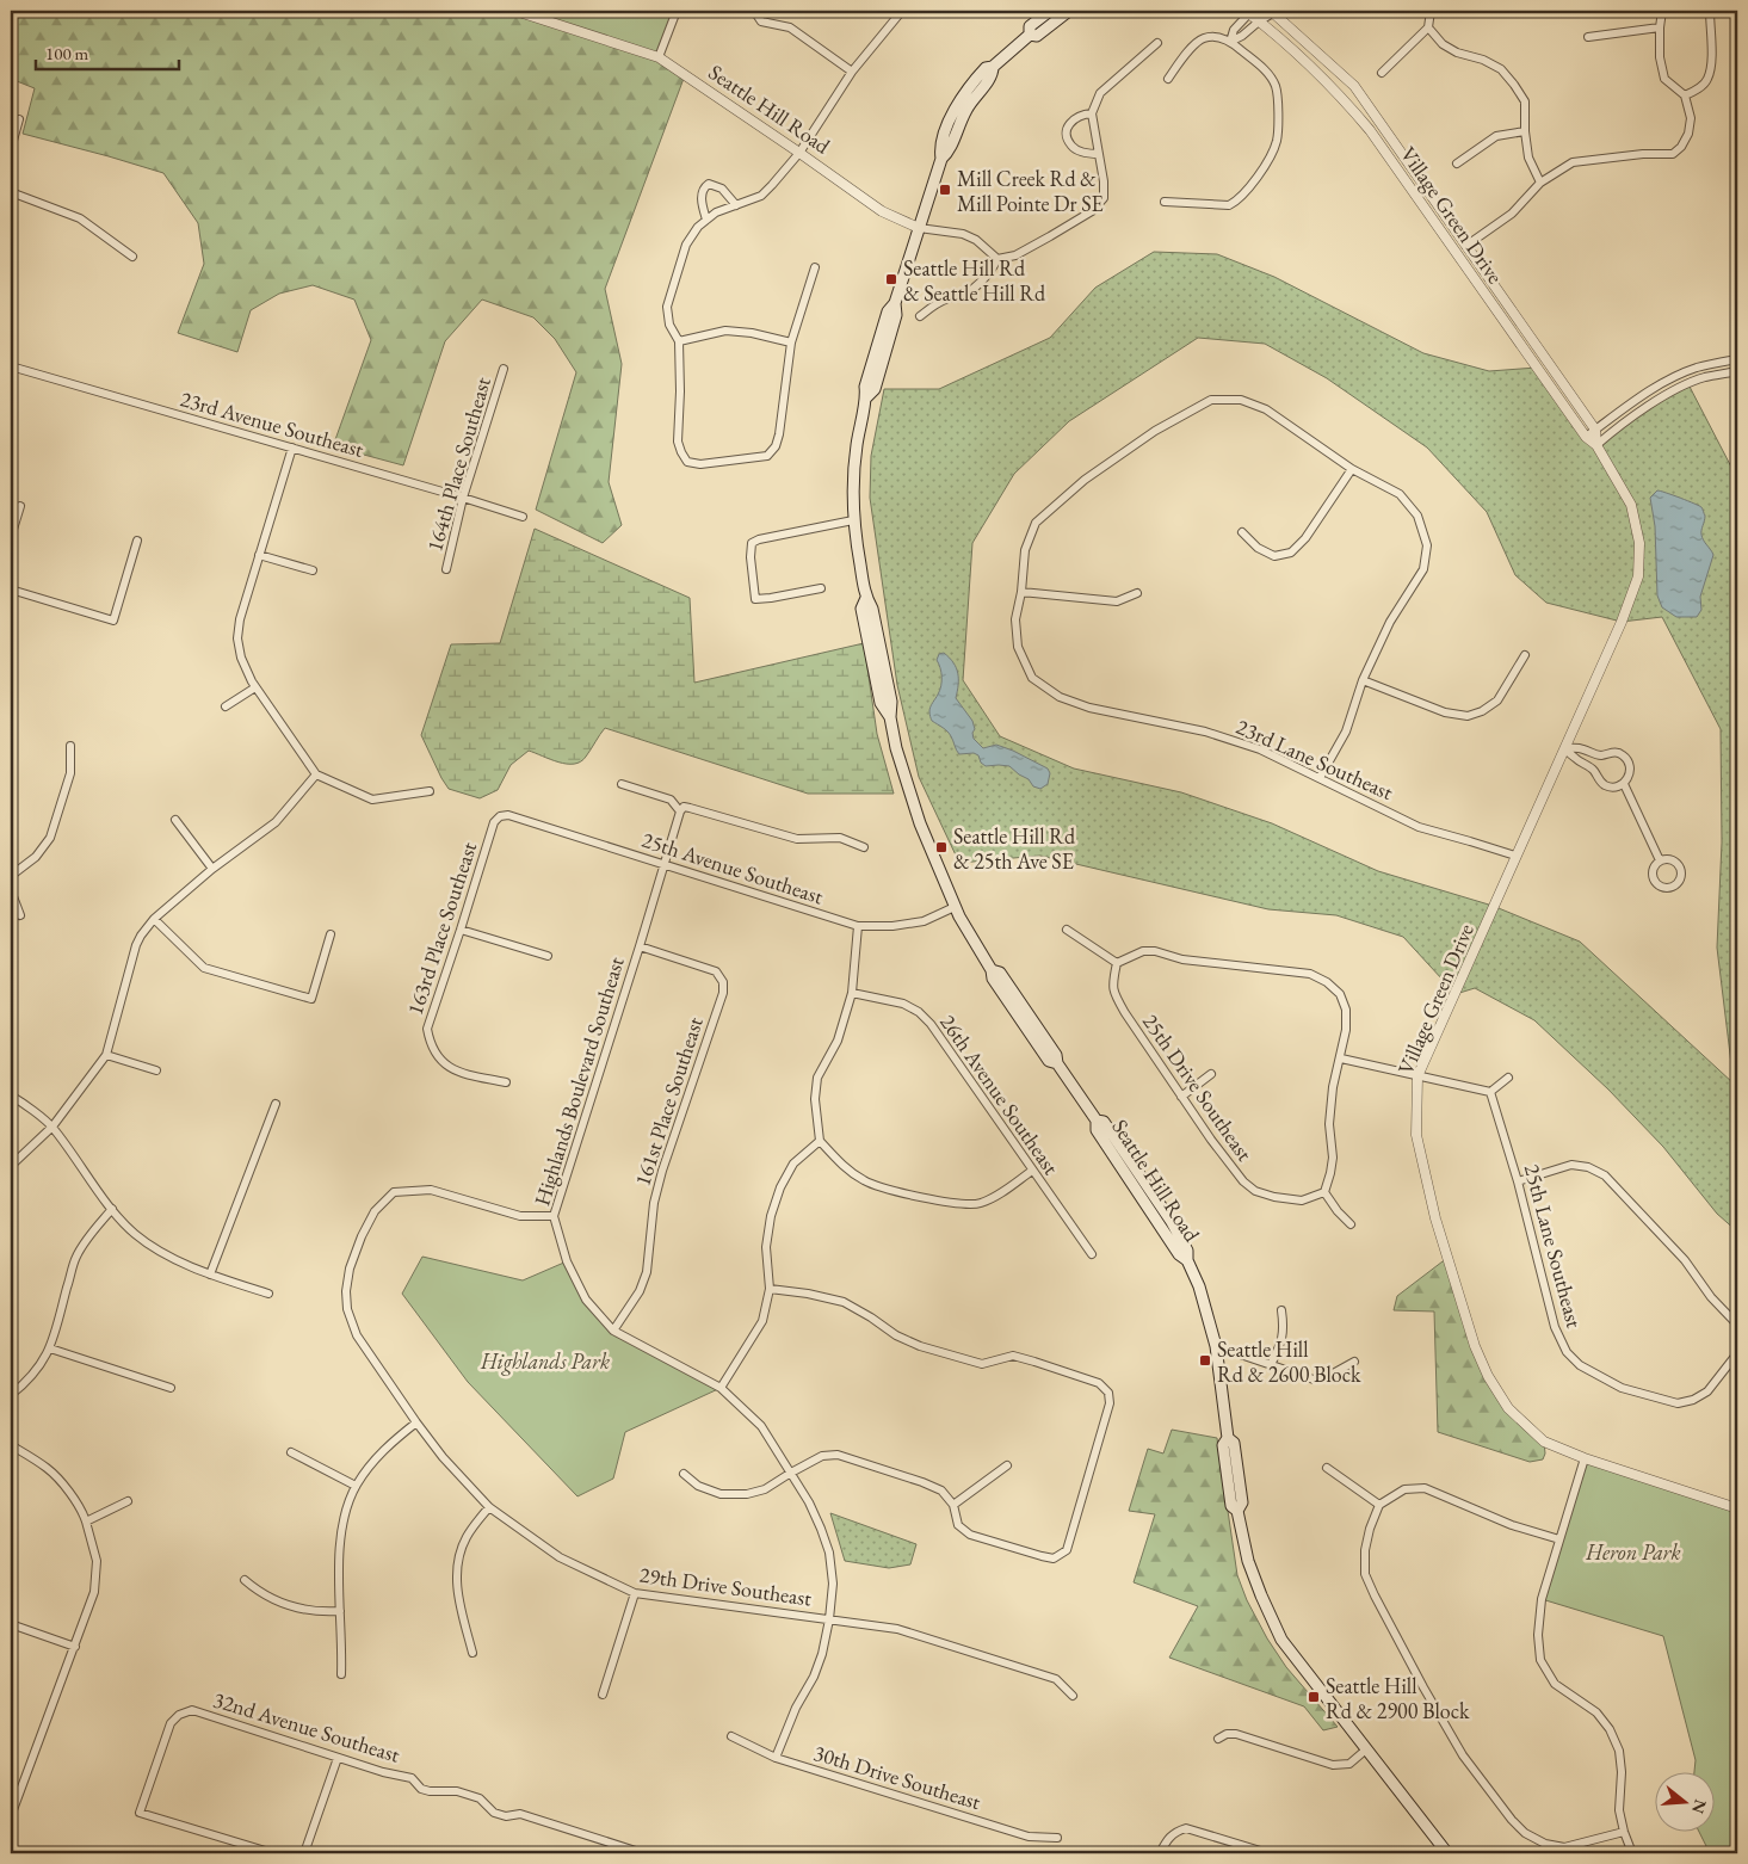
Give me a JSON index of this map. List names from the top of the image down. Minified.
{"streets":{"main road":["Seattle Hill Road"],"street":["Village Green Drive","23rd Avenue Southeast","164th Place Southeast","23rd Lane Southeast","25th Avenue Southeast","163rd Place Southeast","Highlands Boulevard Southeast","25th Drive Southeast","26th Avenue Southeast","161st Place Southeast","25th Lane Southeast","29th Drive Southeast","32nd Avenue Southeast","30th Drive Southeast"]},"crossings":[["Seattle Hill Road","25th Avenue Southeast"],["Village Green Drive","23rd Lane Southeast"],["23rd Avenue Southeast","164th Place Southeast"],["25th Avenue Southeast","163rd Place Southeast"],["25th Avenue Southeast","Highlands Boulevard Southeast"],["Highlands Boulevard Southeast","161st Place Southeast"],["Highlands Boulevard Southeast","29th Drive Southeast"],["Highlands Boulevard Southeast","30th Drive Southeast"]],"parks":["Highlands Park","Heron Park"],"places":{"transit":["Mill Creek Rd & Mill Pointe Dr SE","Seattle Hill Rd & Seattle Hill Rd","Seattle Hill Rd & 25th Ave SE","Seattle Hill Rd & 2600 Block","Seattle Hill Rd & 2900 Block"]},"scale_bar":"100 m","north":"right"}
